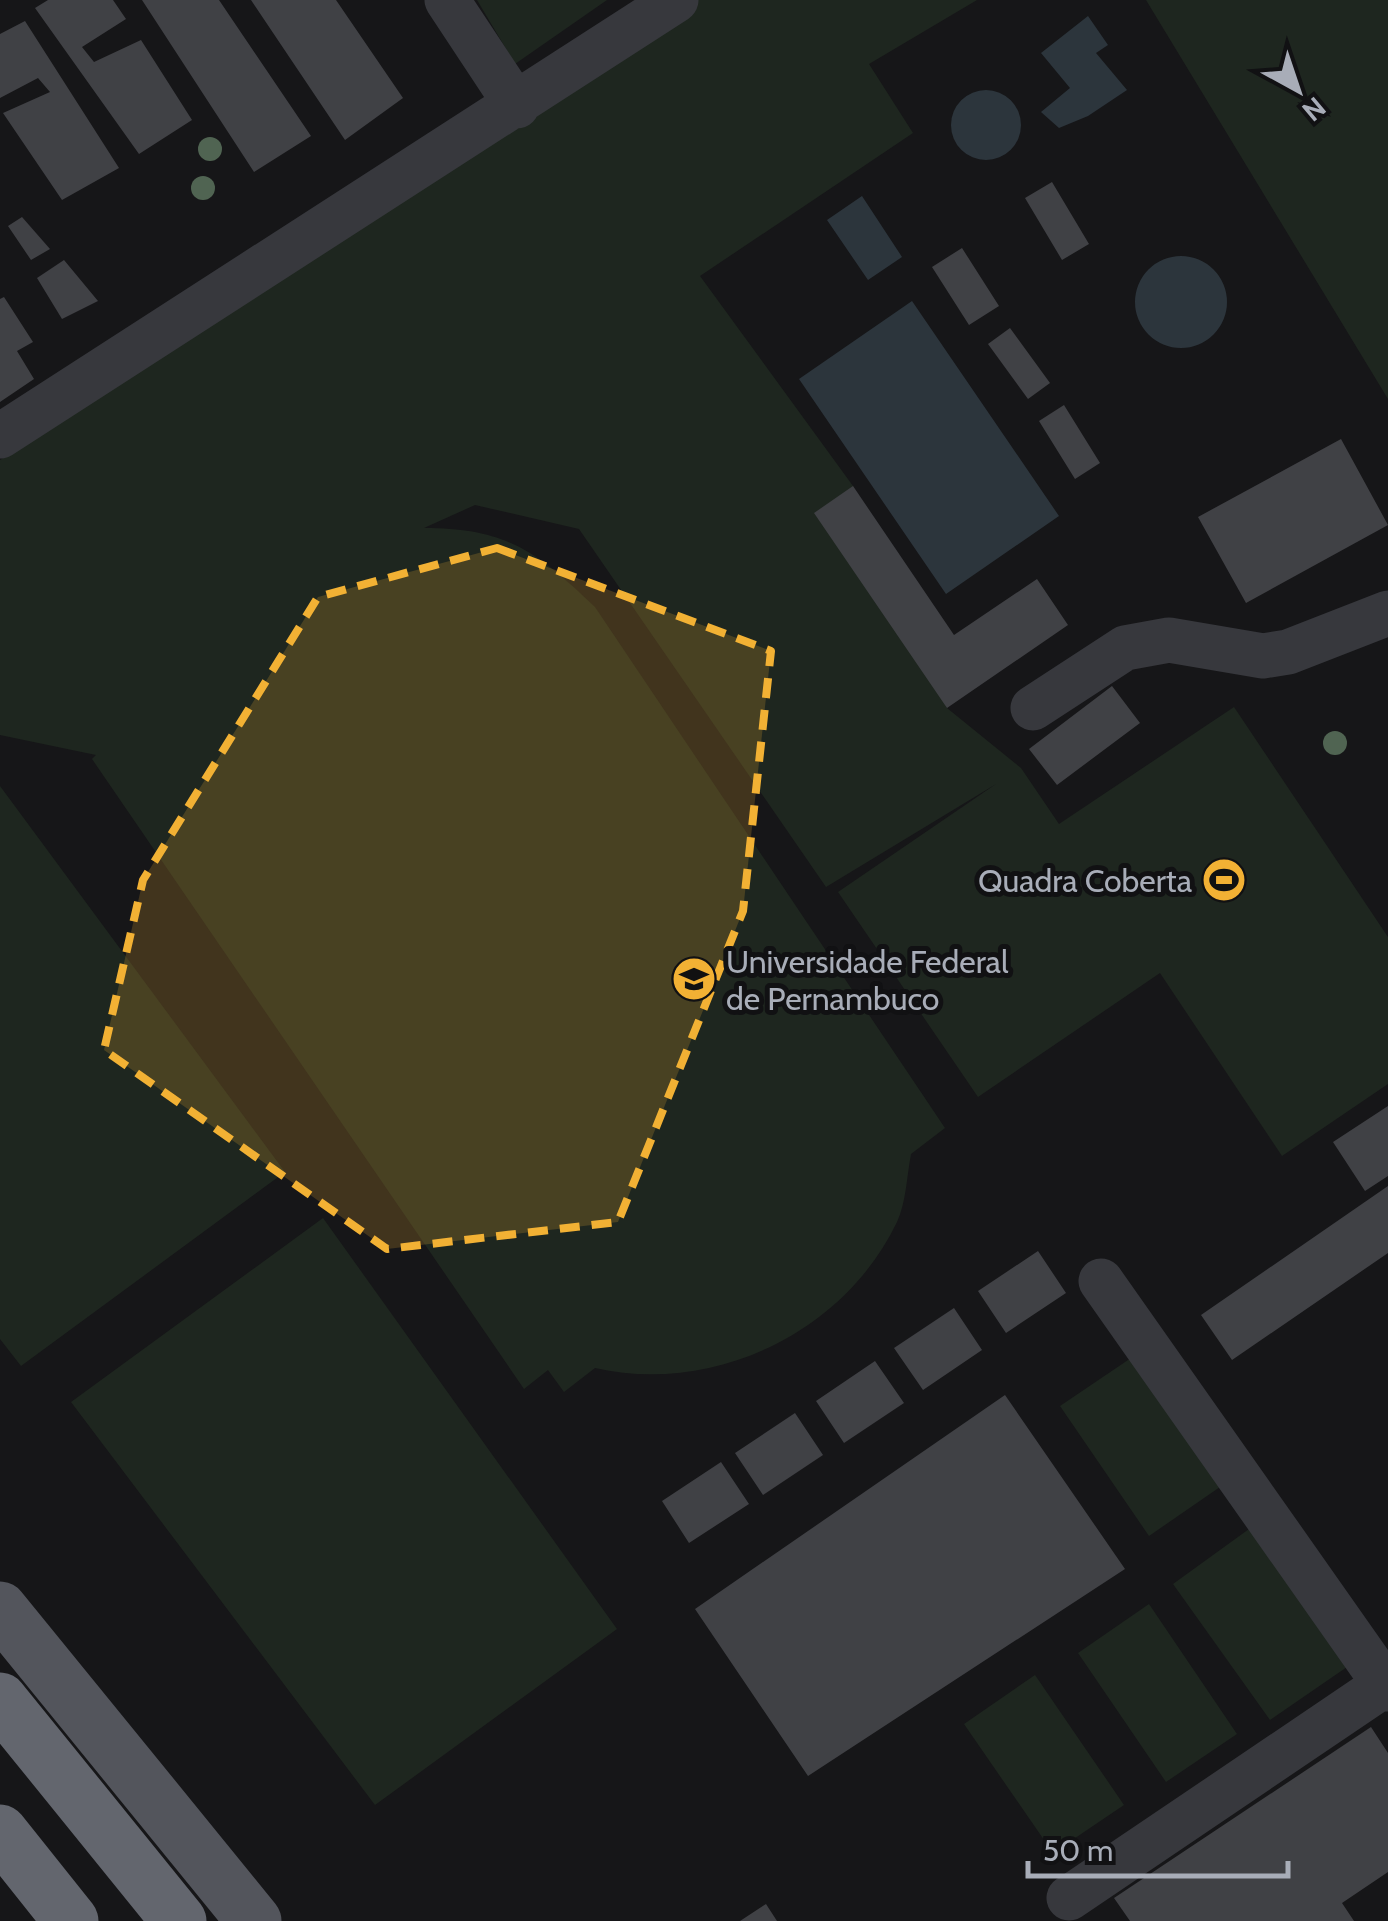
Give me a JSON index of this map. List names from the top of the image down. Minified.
{"places":{"sports":["Quadra Coberta"],"school or university":["Universidade Federal de Pernambuco"]},"scale_bar":"50 m","north":"bottom right"}
